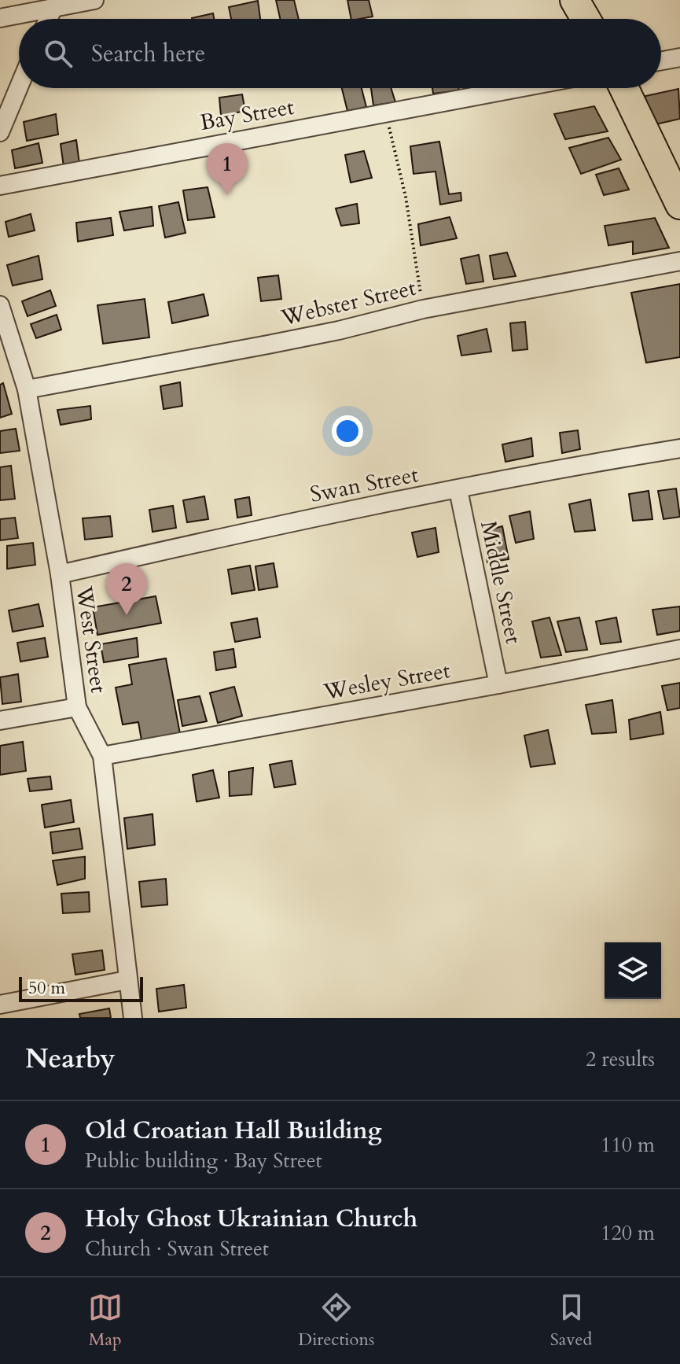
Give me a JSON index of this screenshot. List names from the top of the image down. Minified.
{"streets":{"street":["Bay Street","Webster Street","Swan Street","Middle Street","West Street","Wesley Street"]},"crossings":[["Webster Street","West Street"],["Swan Street","Middle Street"],["Swan Street","West Street"],["Middle Street","Wesley Street"],["West Street","Wesley Street"]],"scale_bar":"50 m","page":{"search":"Search here","pins":["1","2"],"scale":"50 m","heading":["Nearby","2 results"],"list":[{"mark":"1","name":"Old Croatian Hall Building","note":"Public building · Bay Street","value":"110 m"},{"mark":"2","name":"Holy Ghost Ukrainian Church","note":"Church · Swan Street","value":"120 m"}],"nav":["Map","Directions","Saved"]}}
